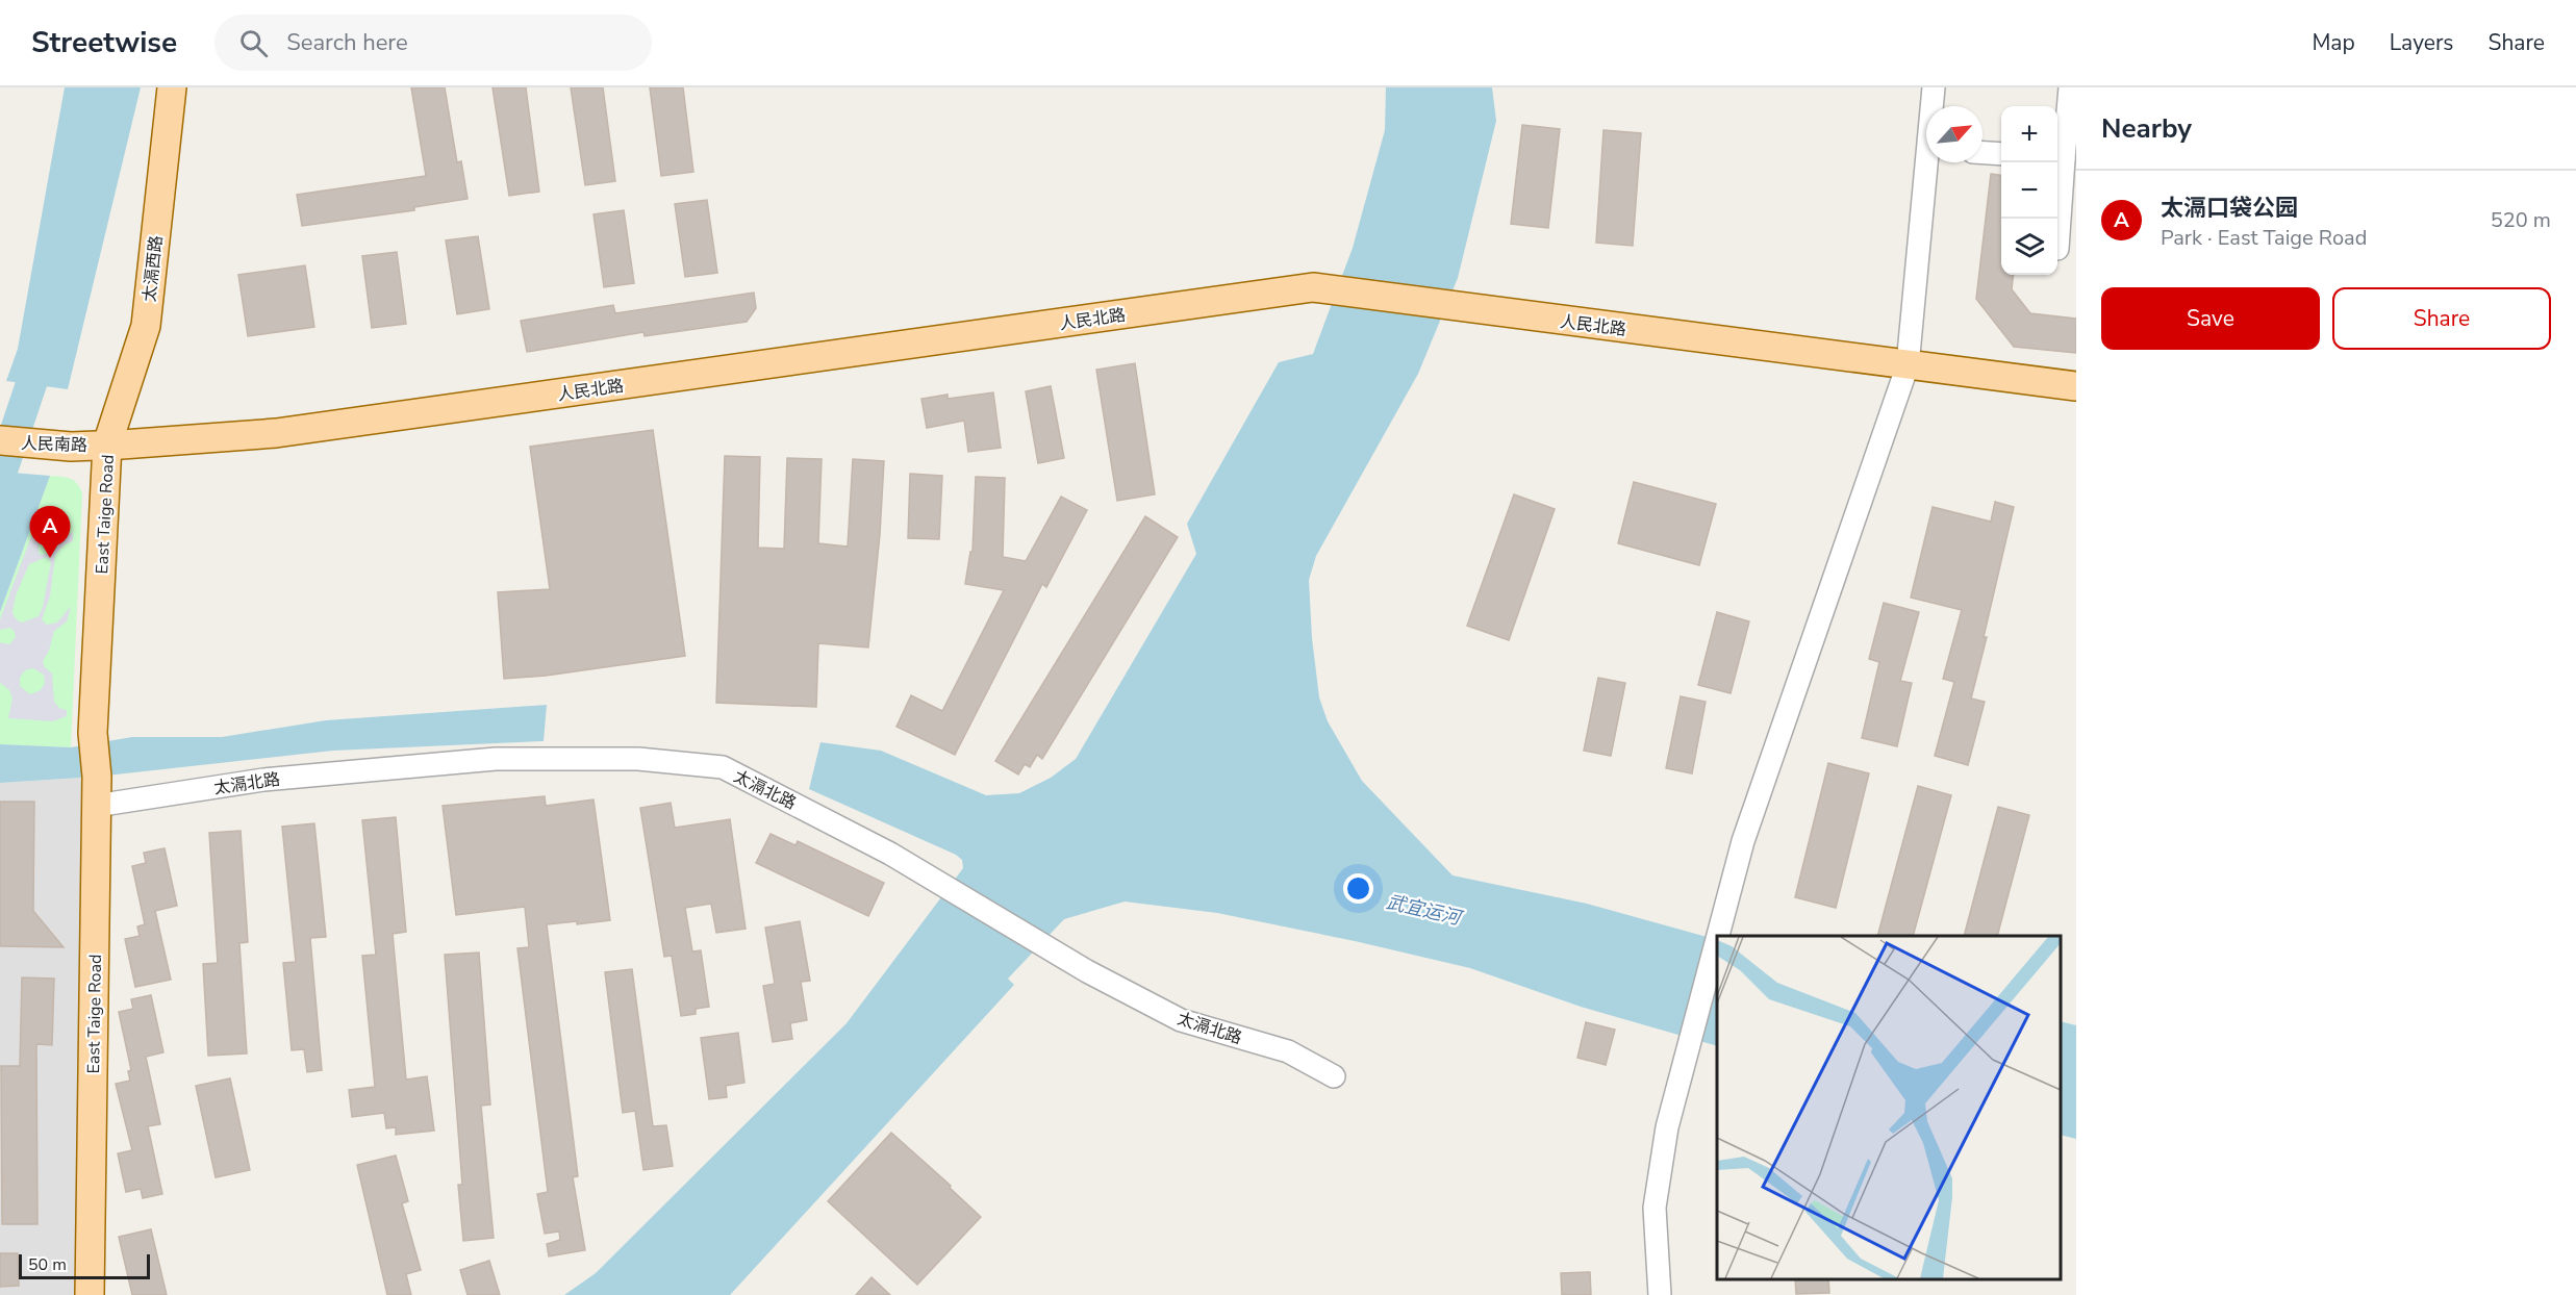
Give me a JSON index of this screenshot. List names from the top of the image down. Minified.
{"streets":{"main road":["太滆西路","人民北路","人民南路","East Taige Road"],"street":["太滆北路"]},"crossings":[["太滆西路","人民北路"],["太滆西路","人民南路"],["太滆西路","East Taige Road"],["人民北路","人民南路"],["人民北路","East Taige Road"],["人民南路","East Taige Road"],["East Taige Road","太滆北路"]],"water":["武宜运河"],"scale_bar":"50 m","north":"top right","page":{"header":"Streetwise","search":"Search here","nav":["Map","Layers","Share"],"heading":"Nearby","map_buttons":["+","−"],"list":[{"mark":"A","name":"太滆口袋公园","note":"Park · East Taige Road","value":"520 m"}],"buttons":["Save","Share"],"pins":"A","scale":"50 m"}}
